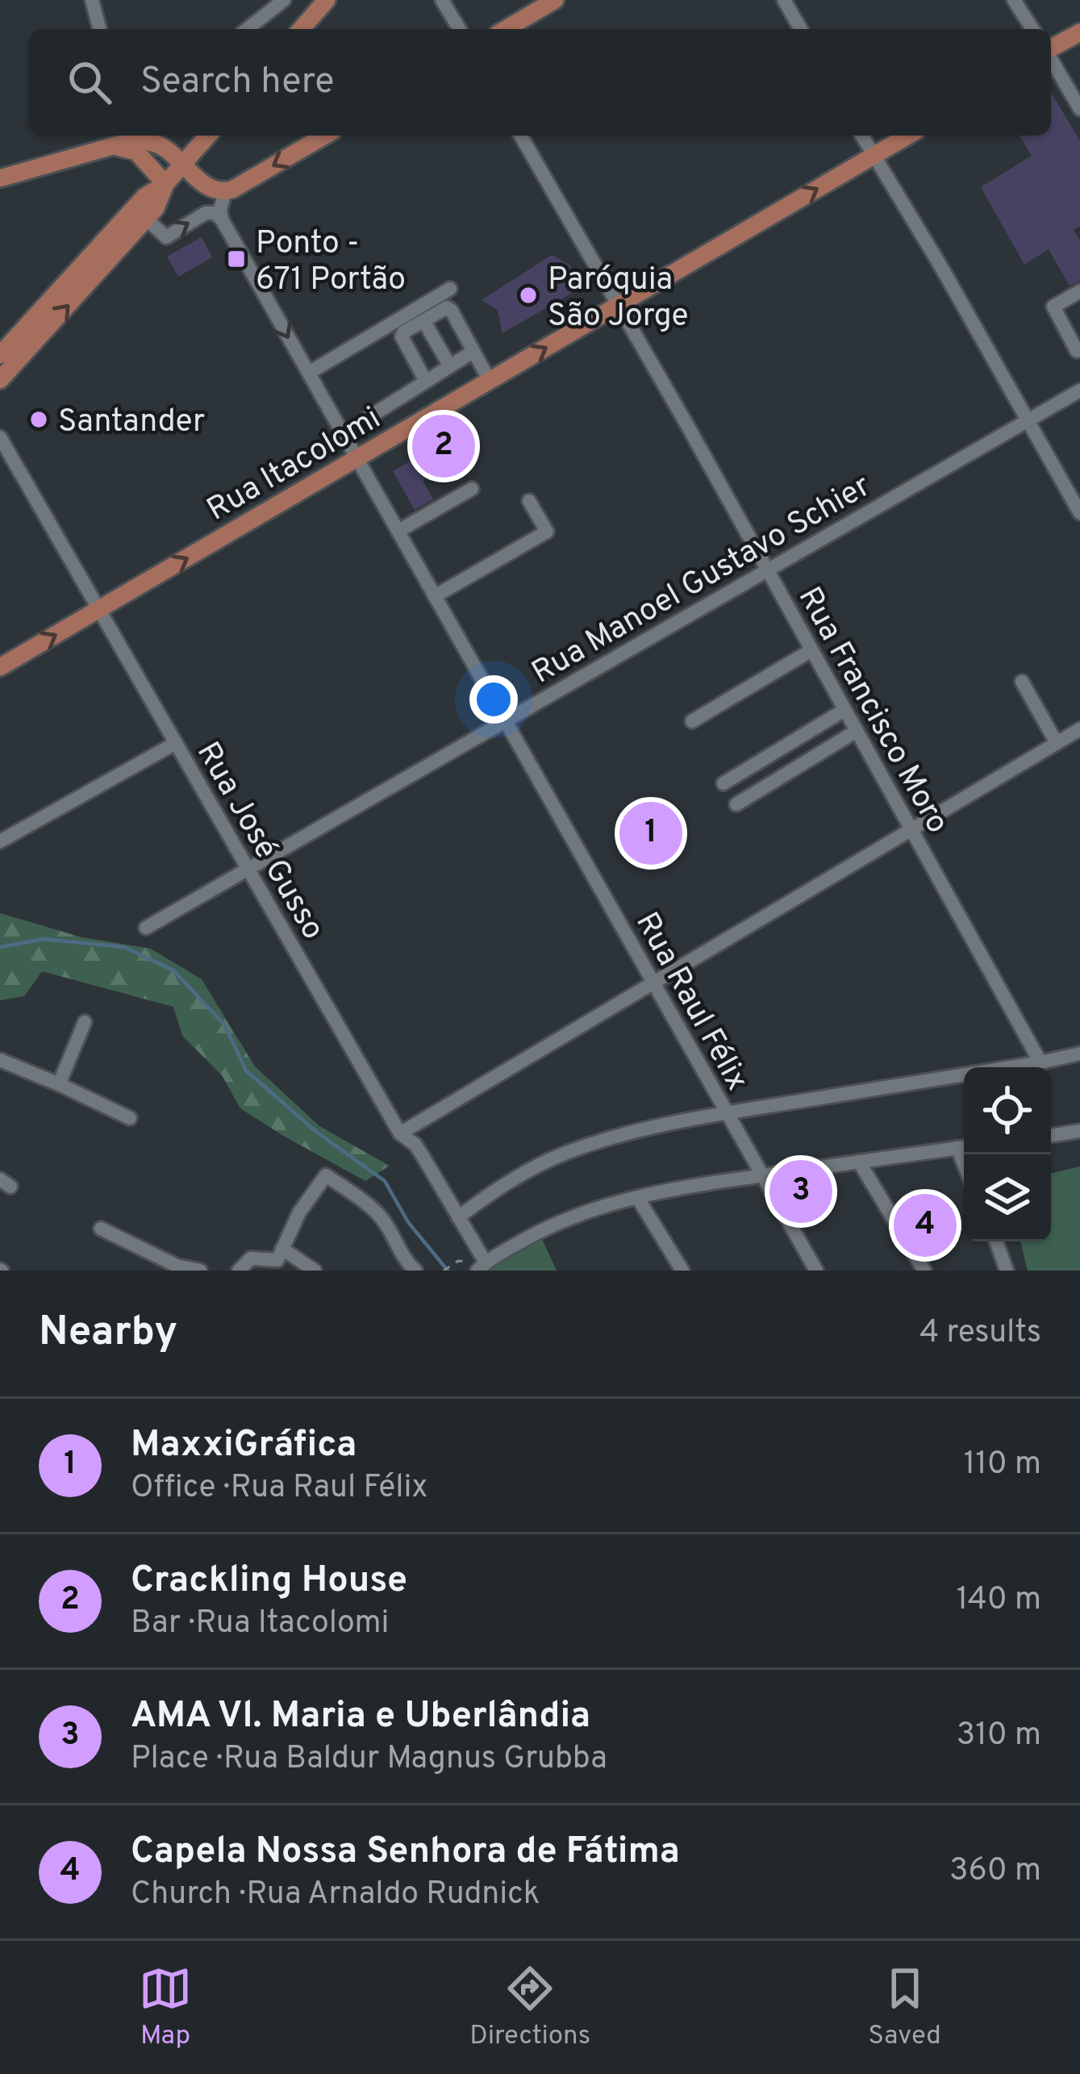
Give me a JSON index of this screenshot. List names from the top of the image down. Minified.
{"streets":{"main road":["Rua Itacolomi"],"street":["Rua Manoel Gustavo Schier","Rua Francisco Moro","Rua José Gusso","Rua Raul Félix"]},"crossings":[["Rua Itacolomi","Rua Francisco Moro"],["Rua Itacolomi","Rua José Gusso"],["Rua Itacolomi","Rua Raul Félix"],["Rua Manoel Gustavo Schier","Rua Francisco Moro"],["Rua Manoel Gustavo Schier","Rua José Gusso"],["Rua Manoel Gustavo Schier","Rua Raul Félix"]],"one_way":["Rua Itacolomi"],"places":{"transit":["Ponto - 671 Portão"],"other":["Paróquia São Jorge","Santander"]},"page":{"search":"Search here","pins":["2","1","3","4"],"heading":["Nearby","4 results"],"list":[{"mark":"1","name":"MaxxiGráfica","note":"Office · Rua Raul Félix","value":"110 m"},{"mark":"2","name":"Crackling House","note":"Bar · Rua Itacolomi","value":"140 m"},{"mark":"3","name":"AMA Vl. Maria e Uberlândia","note":"Place · Rua Baldur Magnus Grubba","value":"310 m"},{"mark":"4","name":"Capela Nossa Senhora de Fátima","note":"Church · Rua Arnaldo Rudnick","value":"360 m"}],"nav":["Map","Directions","Saved"]}}
